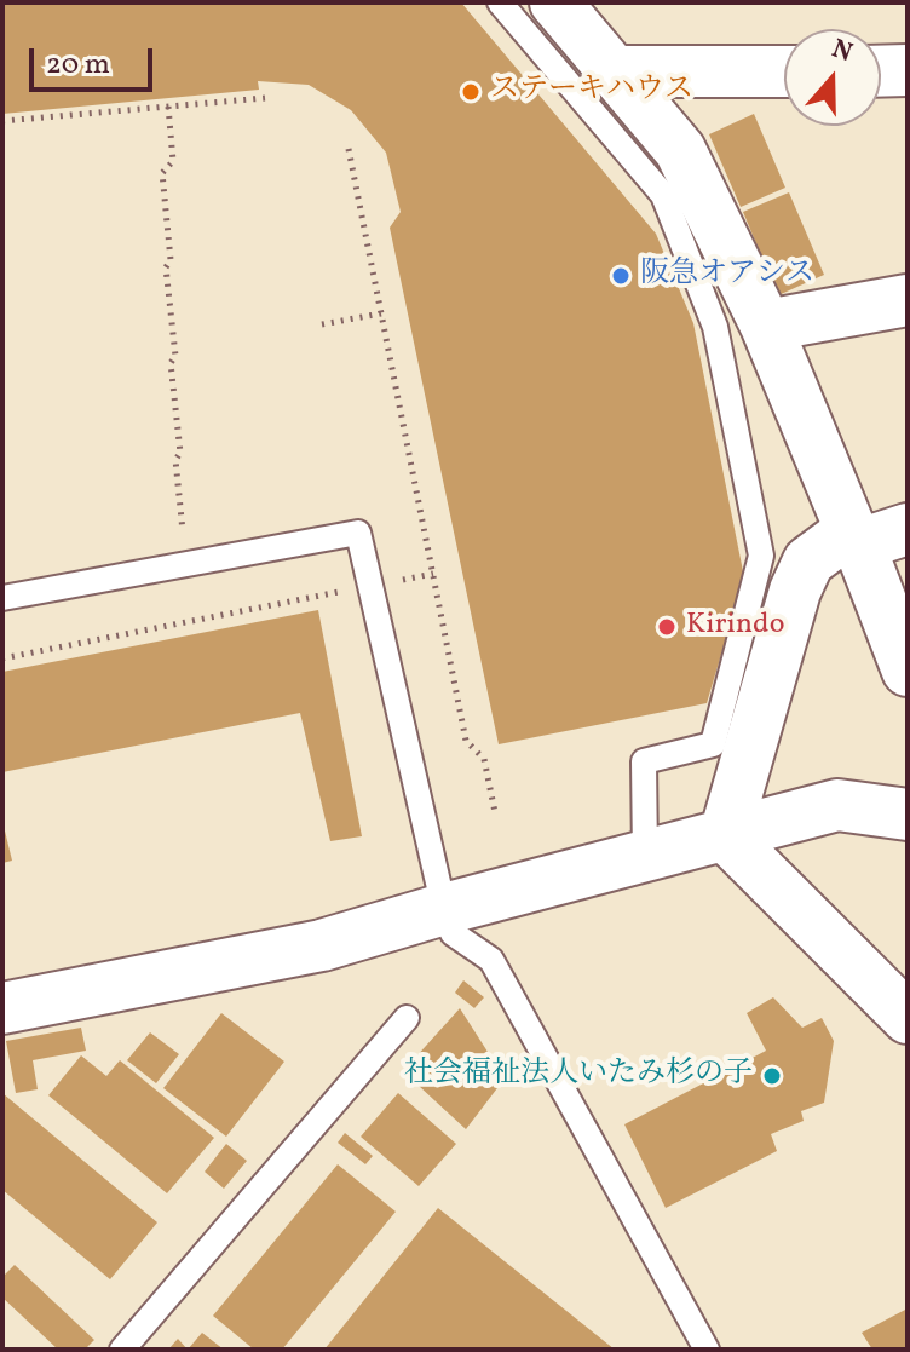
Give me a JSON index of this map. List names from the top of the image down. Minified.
{"places":["ステーキハウス","阪急オアシス","Kirindo","社会福祉法人いたみ杉の子"],"scale_bar":"20 m","north":"top"}
